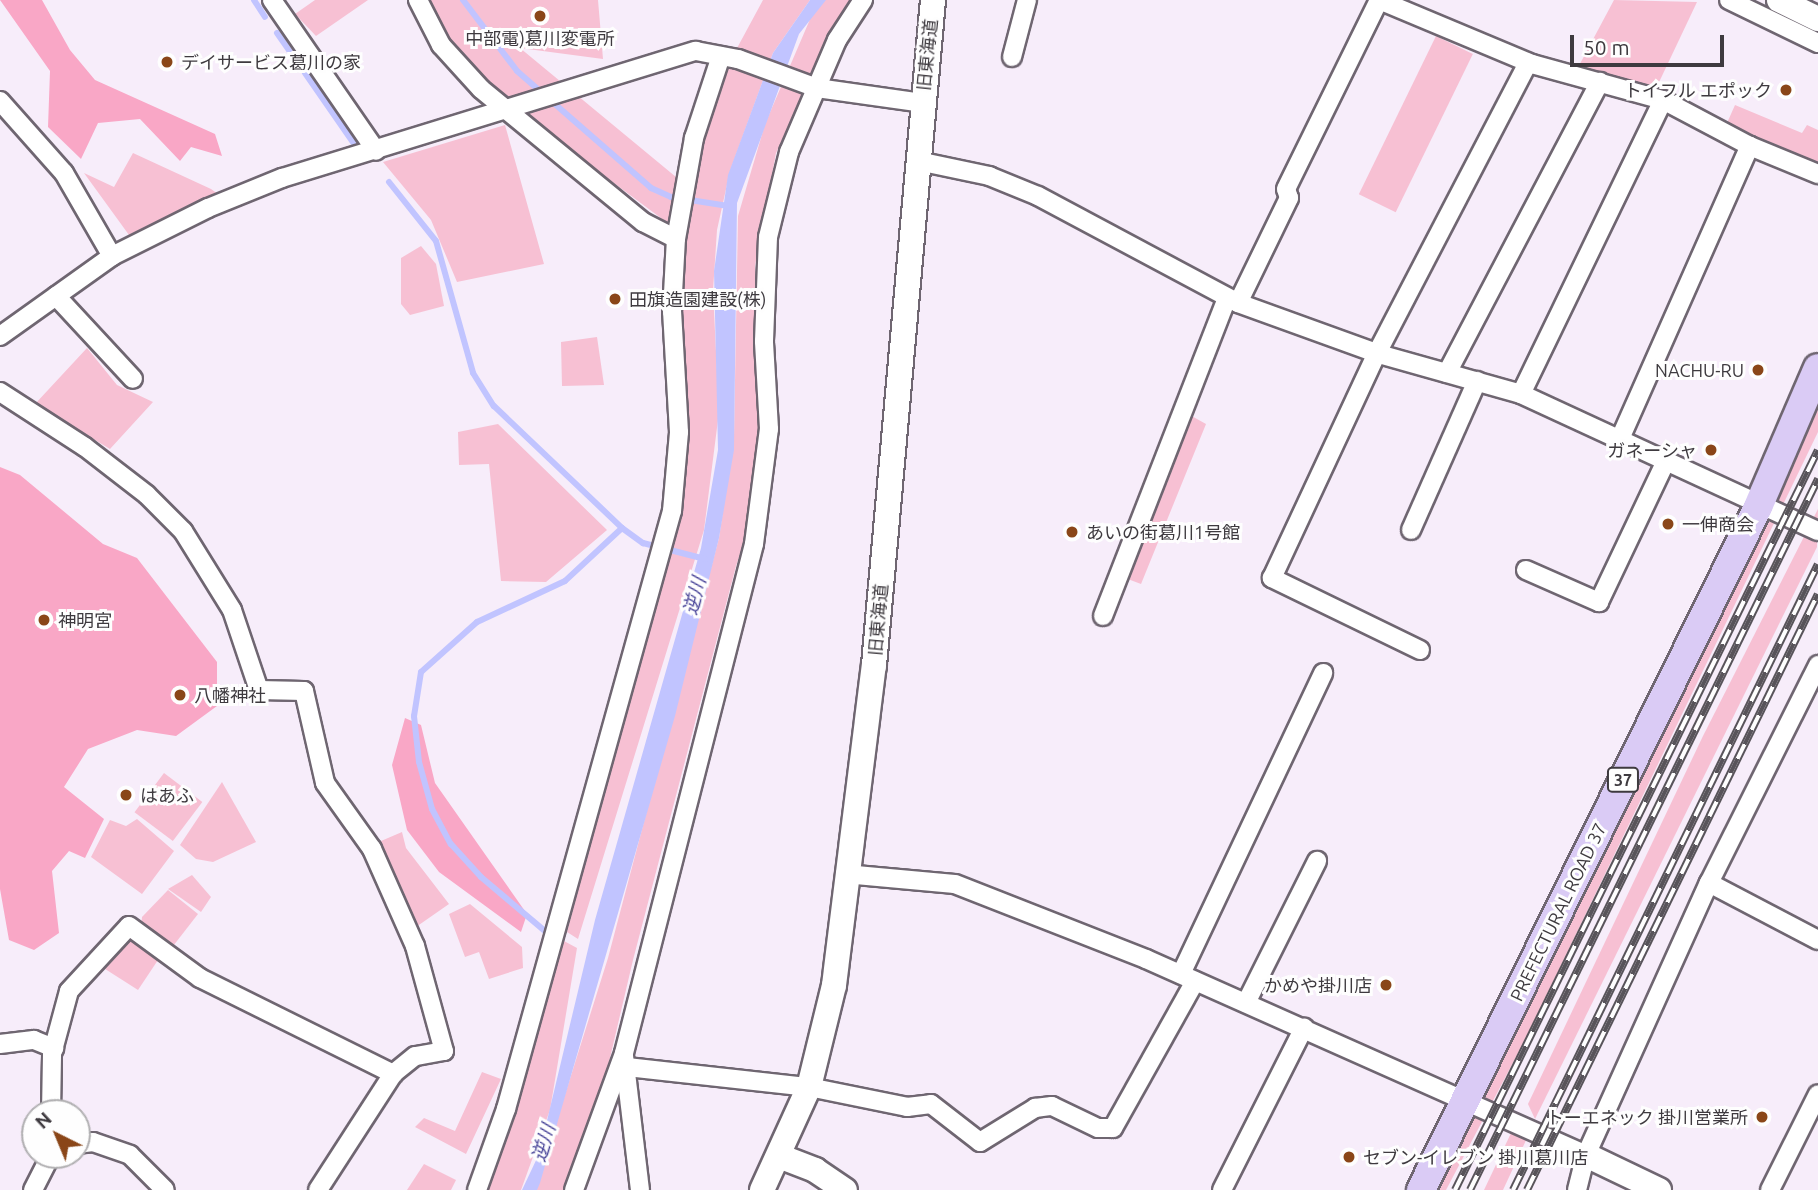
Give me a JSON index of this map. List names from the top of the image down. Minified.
{"streets":{"main road":["37","PREFECTURAL ROAD 37"],"street":["旧東海道"]},"water":["逆川"],"places":["中部電)葛川変電所","デイサービス葛川の家","トイフル エポック","田旗造園建設(株)","NACHU-RU","ガネーシャ","一伸商会","あいの街葛川1号館","神明宮","八幡神社","はあふ","かめや掛川店","トーエネック 掛川営業所","セブン-イレブン 掛川葛川店"],"scale_bar":"50 m","north":"top left"}
